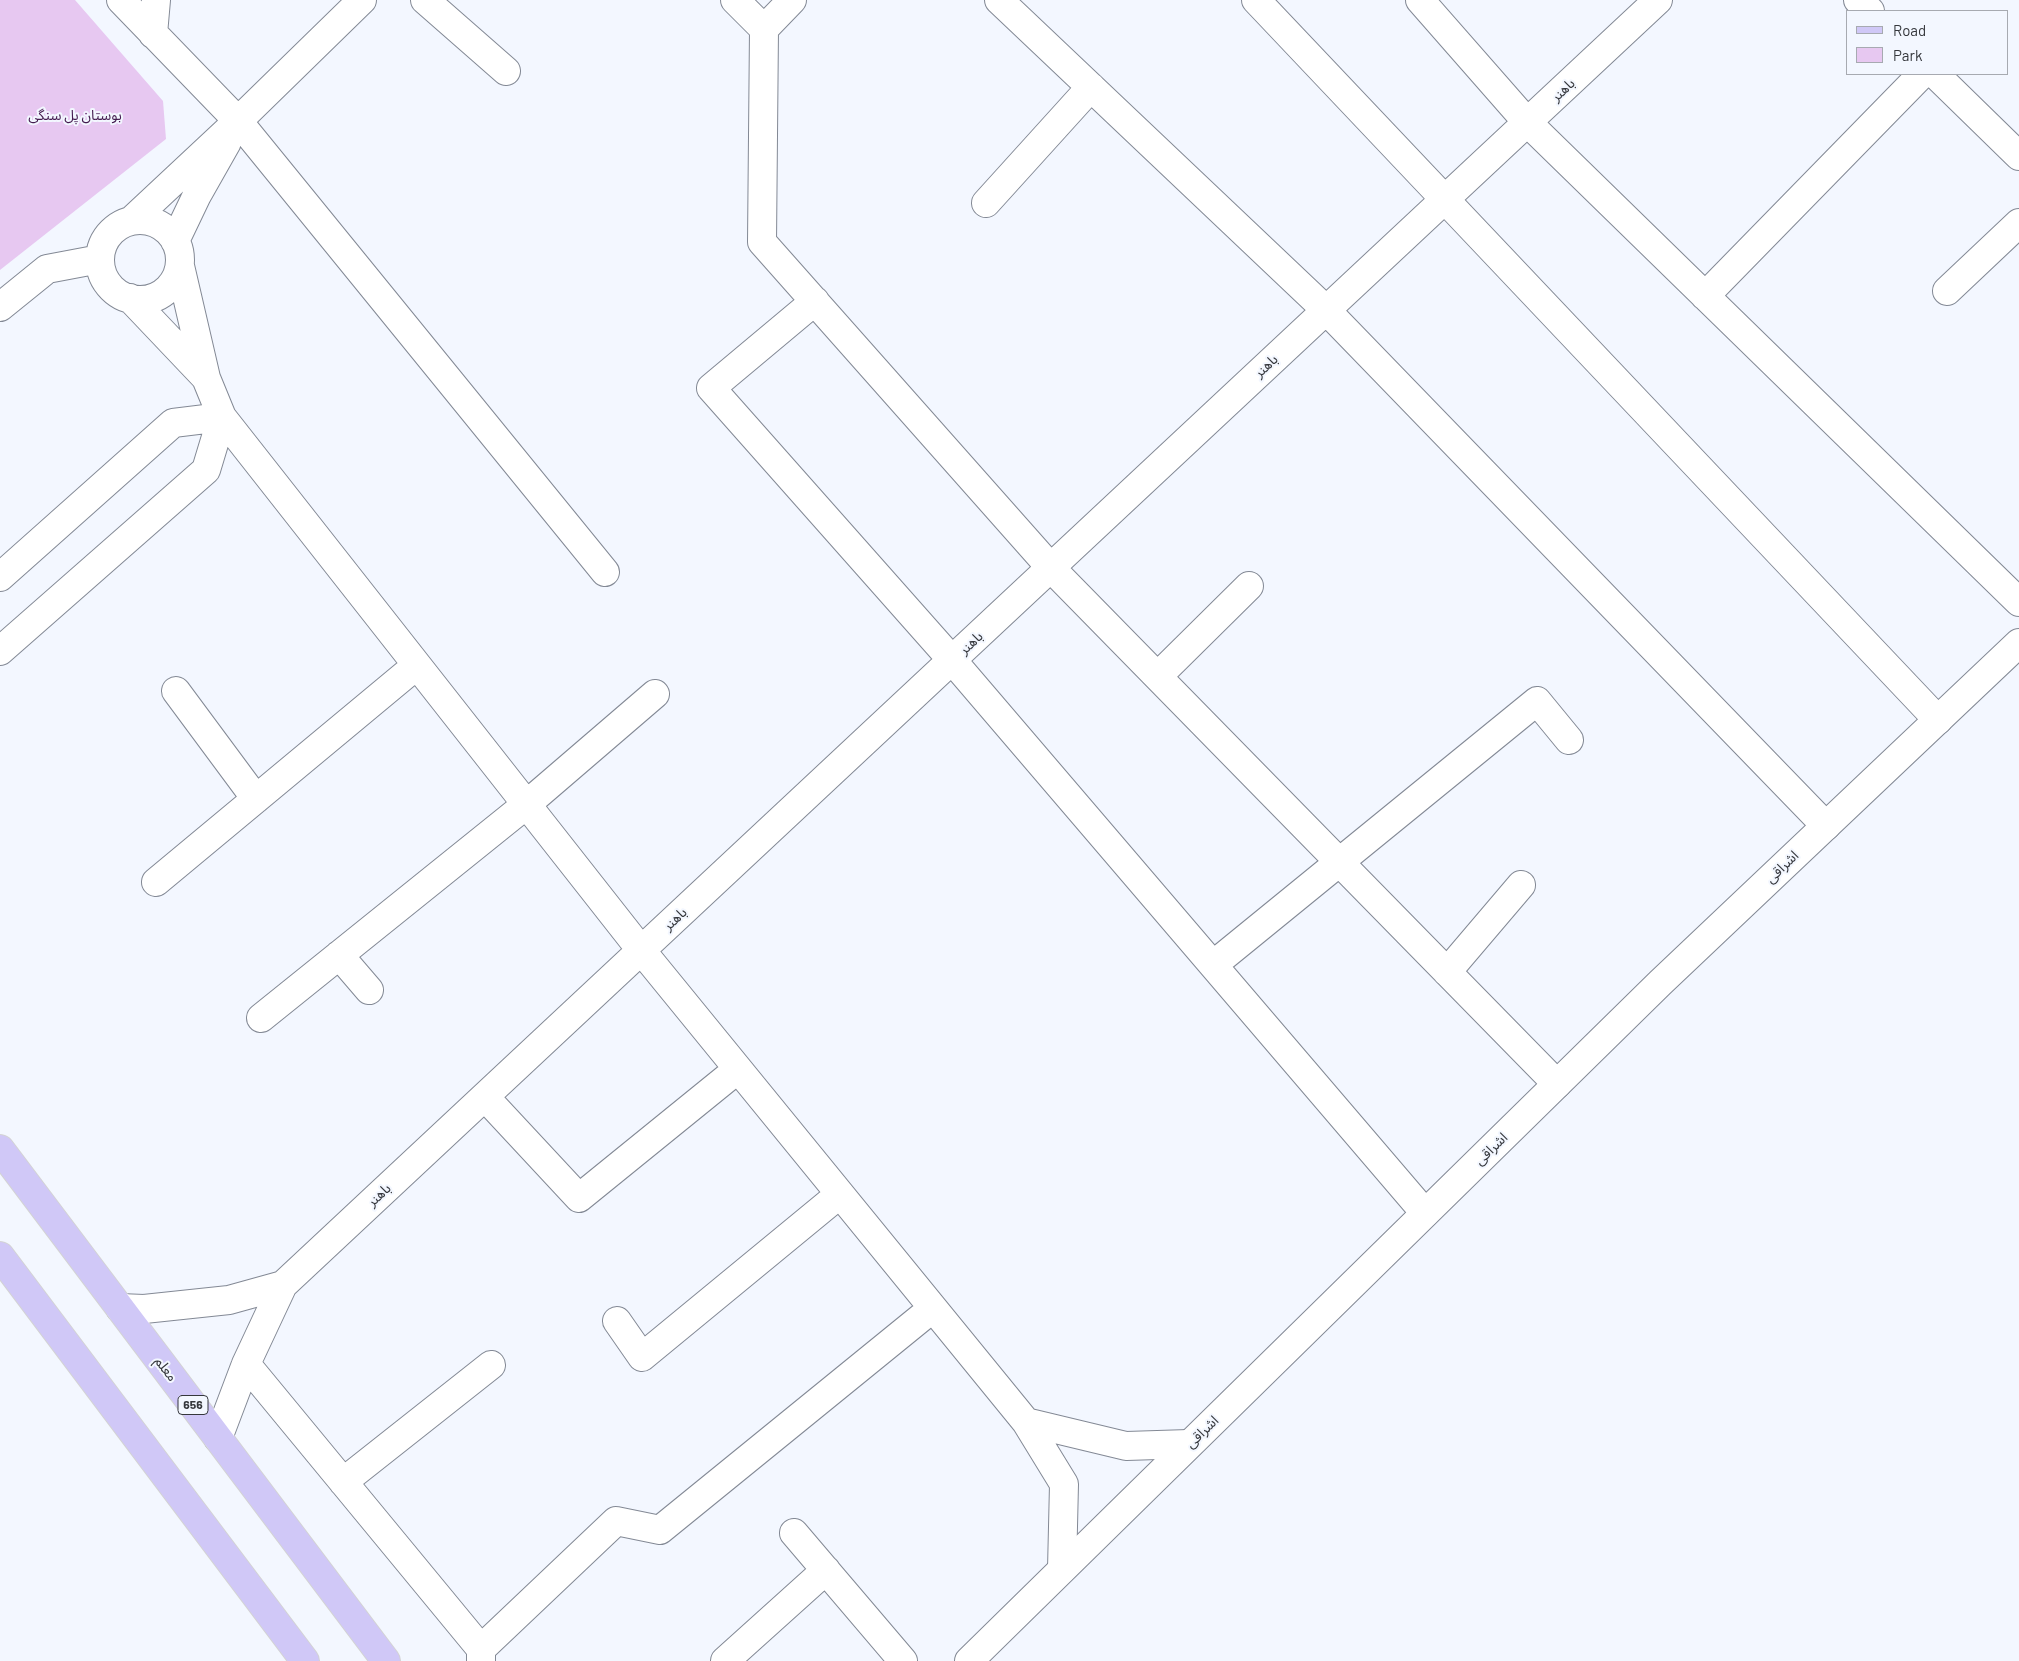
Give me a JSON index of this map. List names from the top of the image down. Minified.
{"streets":{"main road":["معلم","656"],"street":["باهنر","اشراقی"]},"parks":["بوستان پل سنگی"],"legend":["Road","Park"]}
